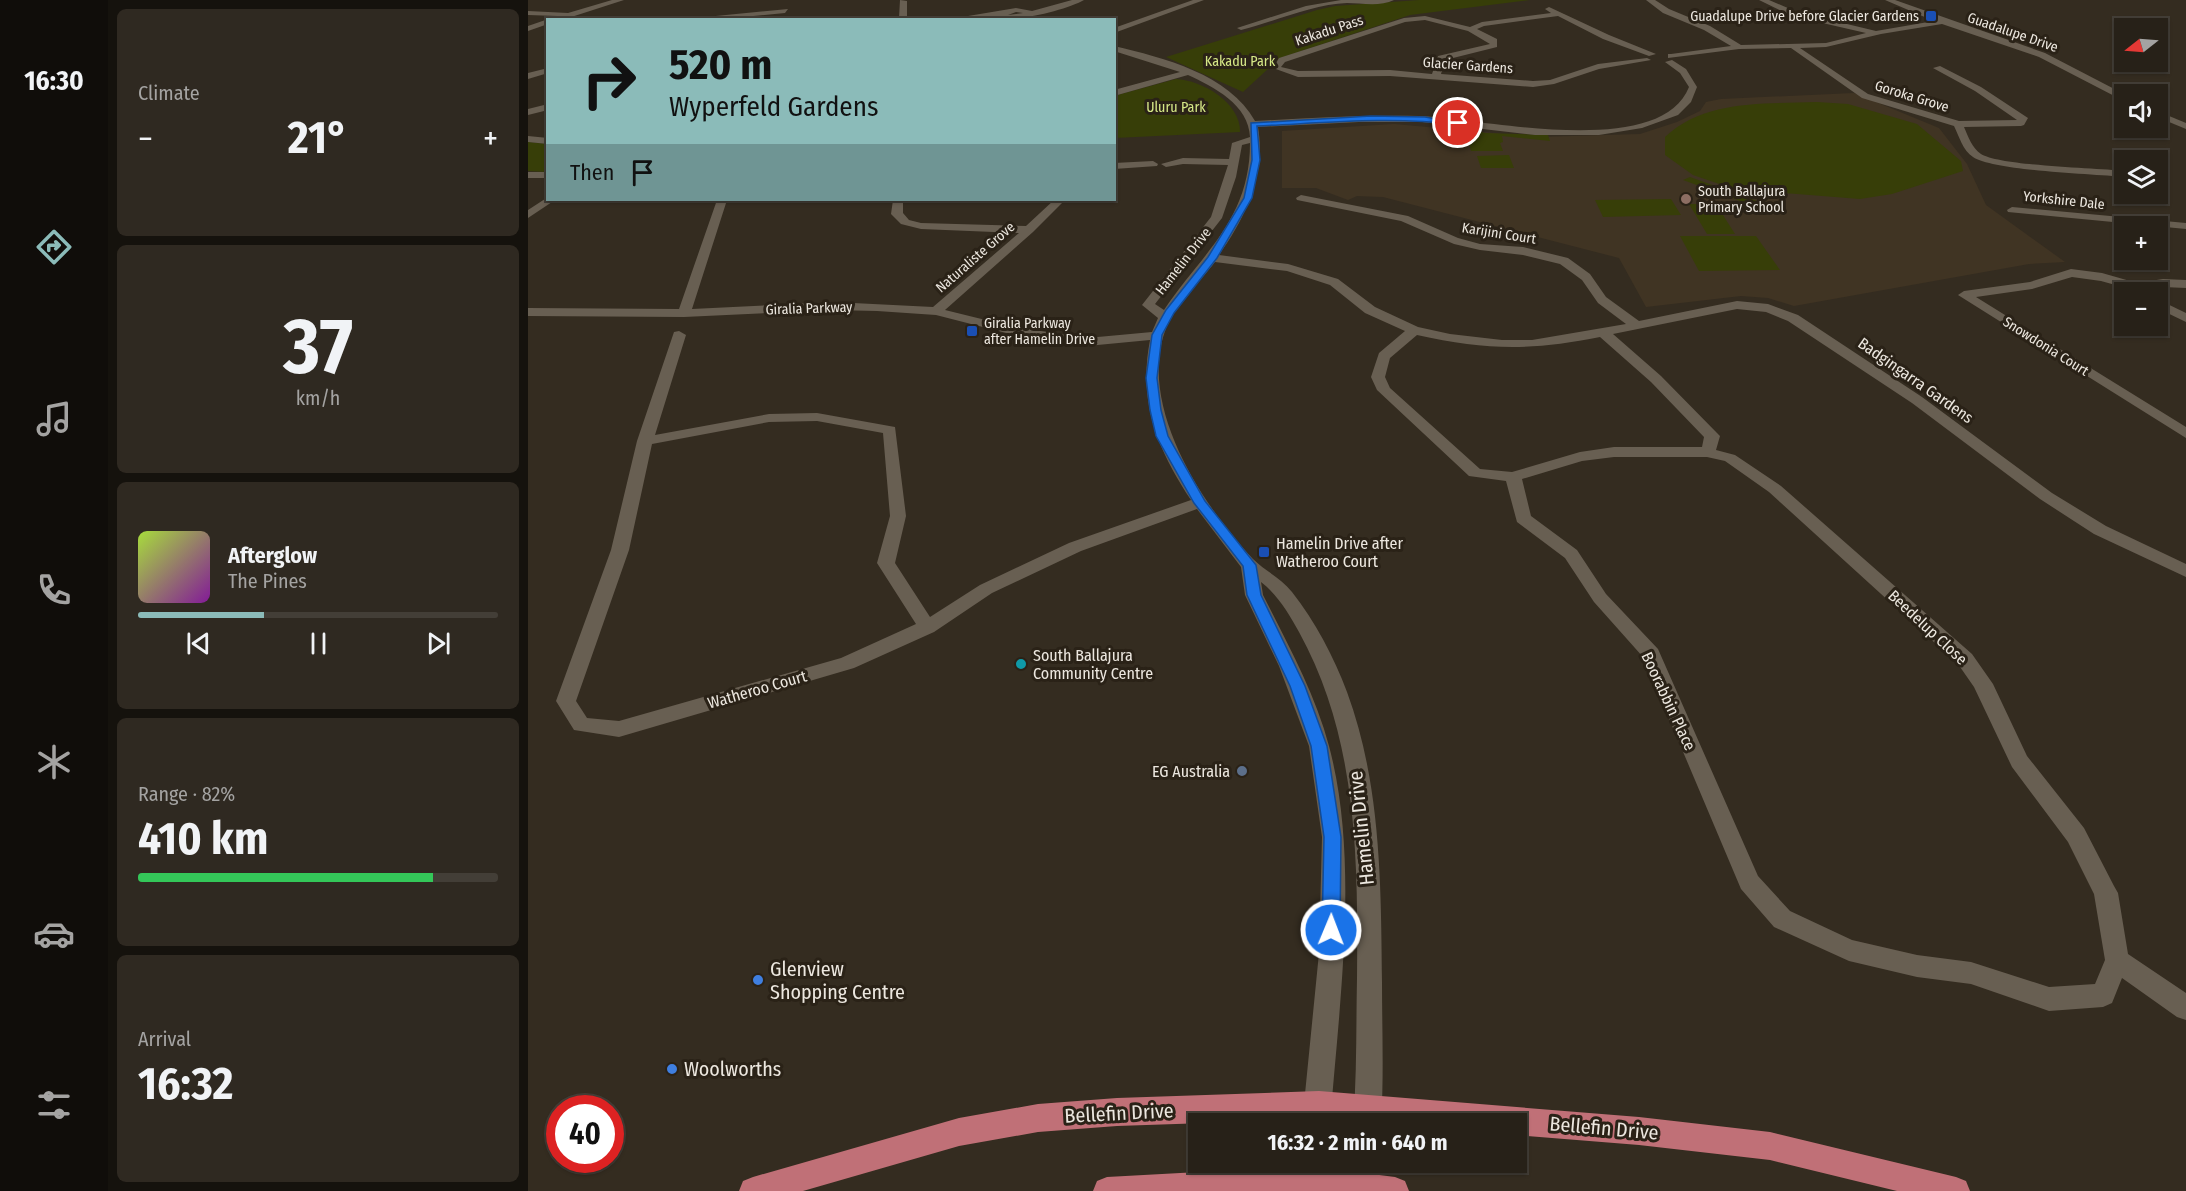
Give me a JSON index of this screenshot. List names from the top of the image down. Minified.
{"streets":{"main road":["Bellefin Drive"],"street":["Kakadu Pass","Guadalupe Drive","Glacier Gardens","Goroka Grove","Yorkshire Dale","Karijini Court","Naturaliste Grove","Hamelin Drive","Giralia Parkway","Snowdonia Court","Badgingarra Gardens","Beedelup Close","Watheroo Court","Boorabbin Place"]},"crossings":[["Kakadu Pass","Glacier Gardens"],["Karijini Court","Badgingarra Gardens"],["Naturaliste Grove","Giralia Parkway"],["Hamelin Drive","Giralia Parkway"],["Hamelin Drive","Badgingarra Gardens"],["Hamelin Drive","Watheroo Court"],["Beedelup Close","Boorabbin Place"]],"parks":["Kakadu Park","Uluru Park"],"places":{"transit":["Guadalupe Drive before Glacier Gardens","Giralia Parkway after Hamelin Drive","Hamelin Drive after Watheroo Court"],"other":["South Ballajura Primary School","South Ballajura Community Centre","EG Australia","Glenview Shopping Centre","Woolworths"]},"north":"left","page":{"tabs":"16:30","tile":["Climate",["37","km/h"],["Range · 82%","410 km"],["Arrival","16:32"]],"map_buttons":["+","−"],"turn":["520 m","Wyperfeld Gardens"],"heat":["−","21°","+"],"then":"Then","song":["Afterglow","The Pines"],"limit":"40","trip":"16:32 · 2 min · 640 m"}}
